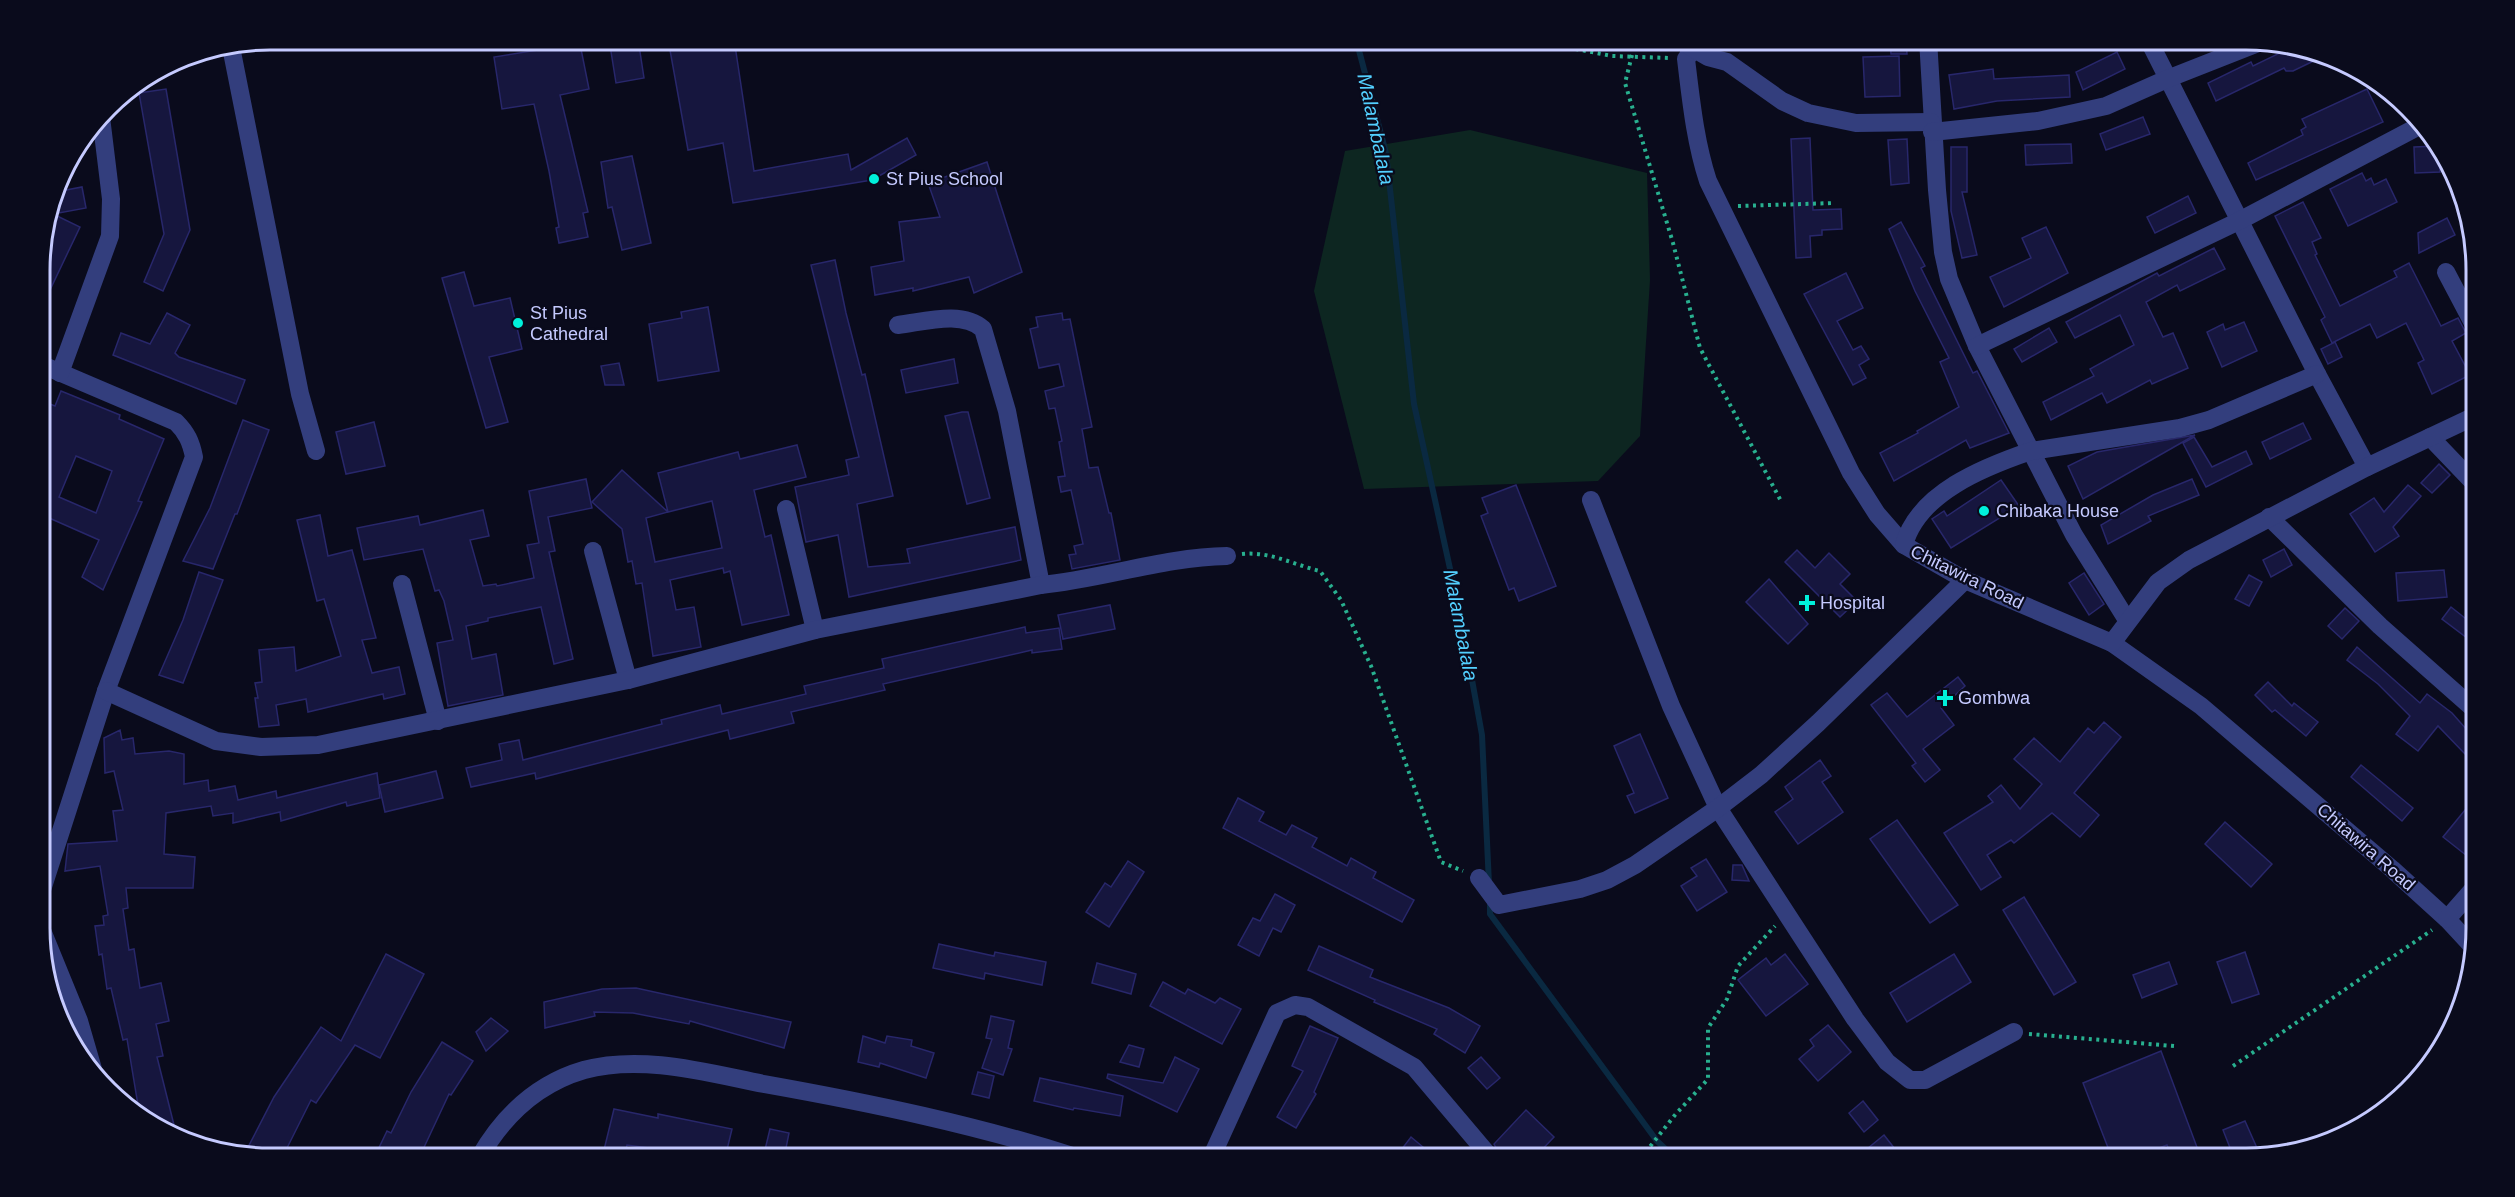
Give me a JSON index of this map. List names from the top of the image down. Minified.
{"streets":{"street":["Chitawira Road"]},"water":["Malambalala"],"places":{"other":["St Pius School","St Pius Cathedral","Chibaka House"],"health":["Hospital","Gombwa"]}}
